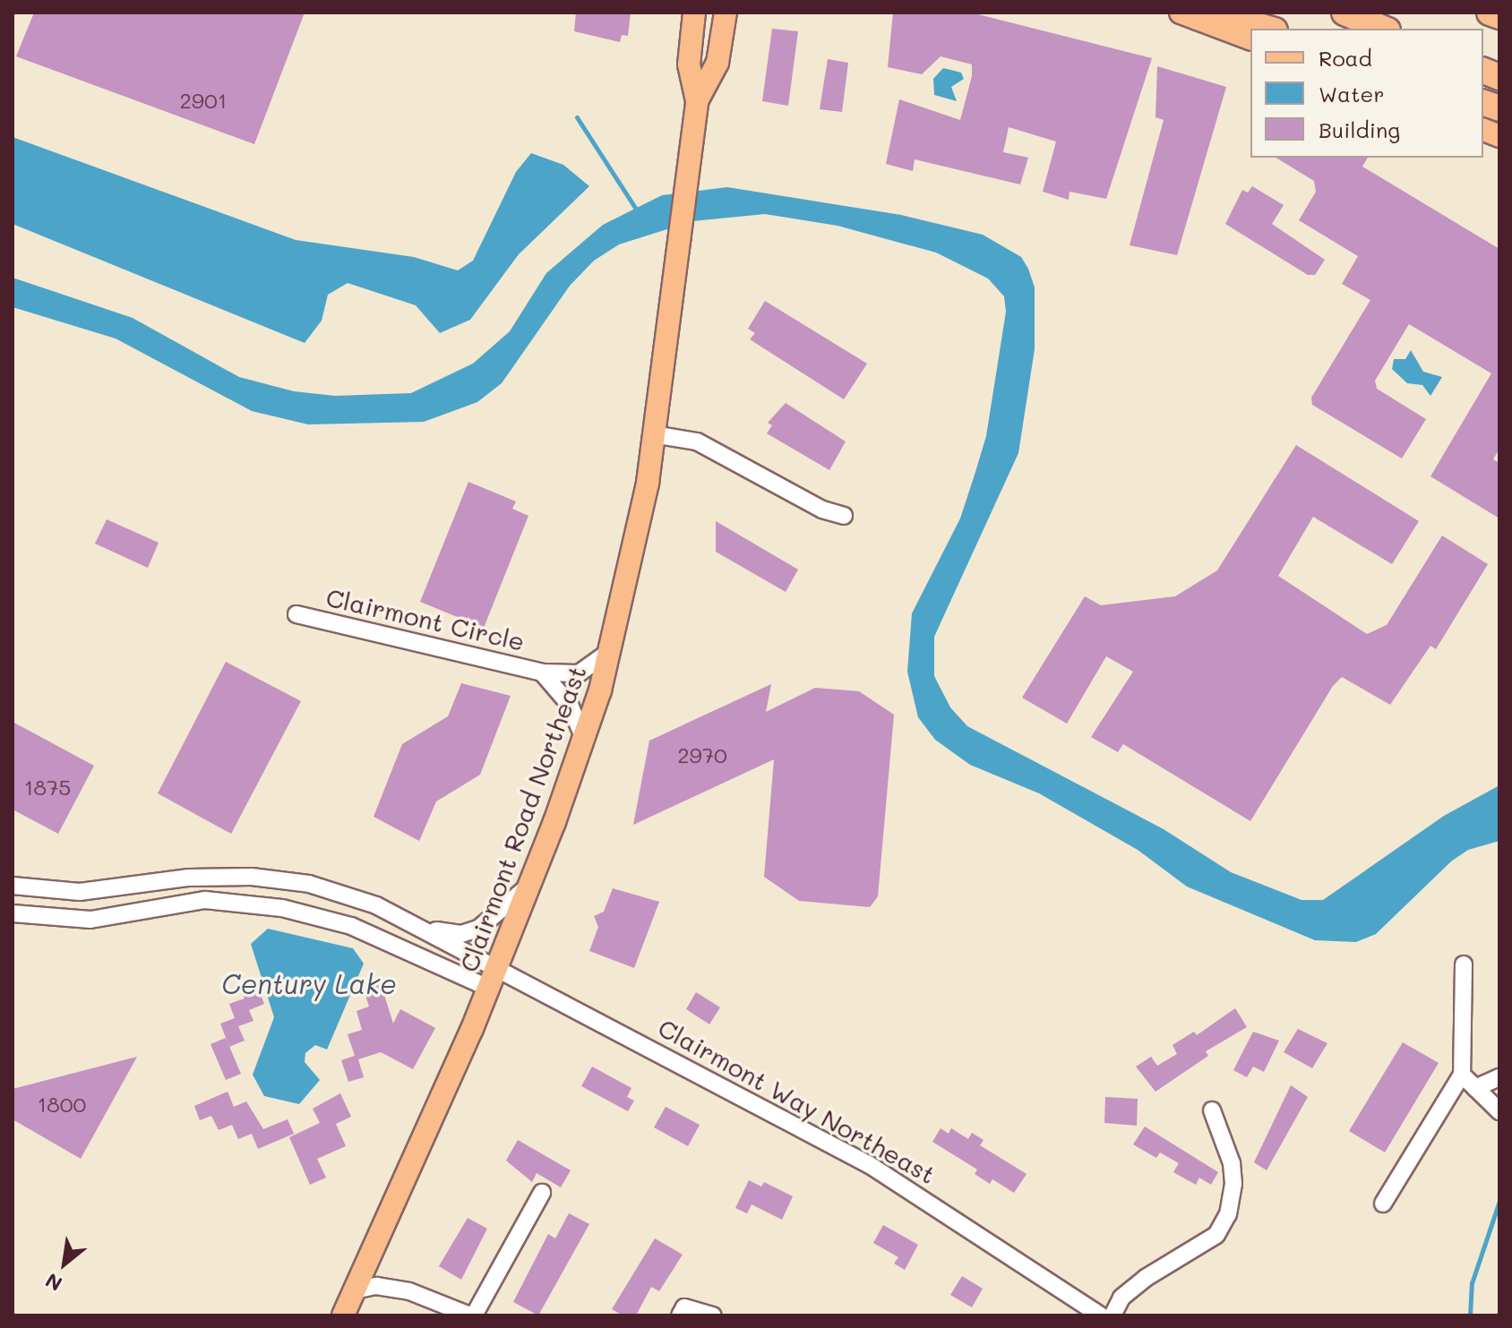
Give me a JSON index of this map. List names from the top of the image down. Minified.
{"streets":{"main road":["Clairmont Road Northeast"],"street":["Clairmont Circle","Clairmont Way Northeast"]},"crossings":[["Clairmont Circle","Clairmont Road Northeast"],["Clairmont Road Northeast","Clairmont Way Northeast"]],"water":["Century Lake"],"house_numbers":["2901","2970","1875","1800"],"legend":["Road","Water","Building"],"north":"bottom left"}
